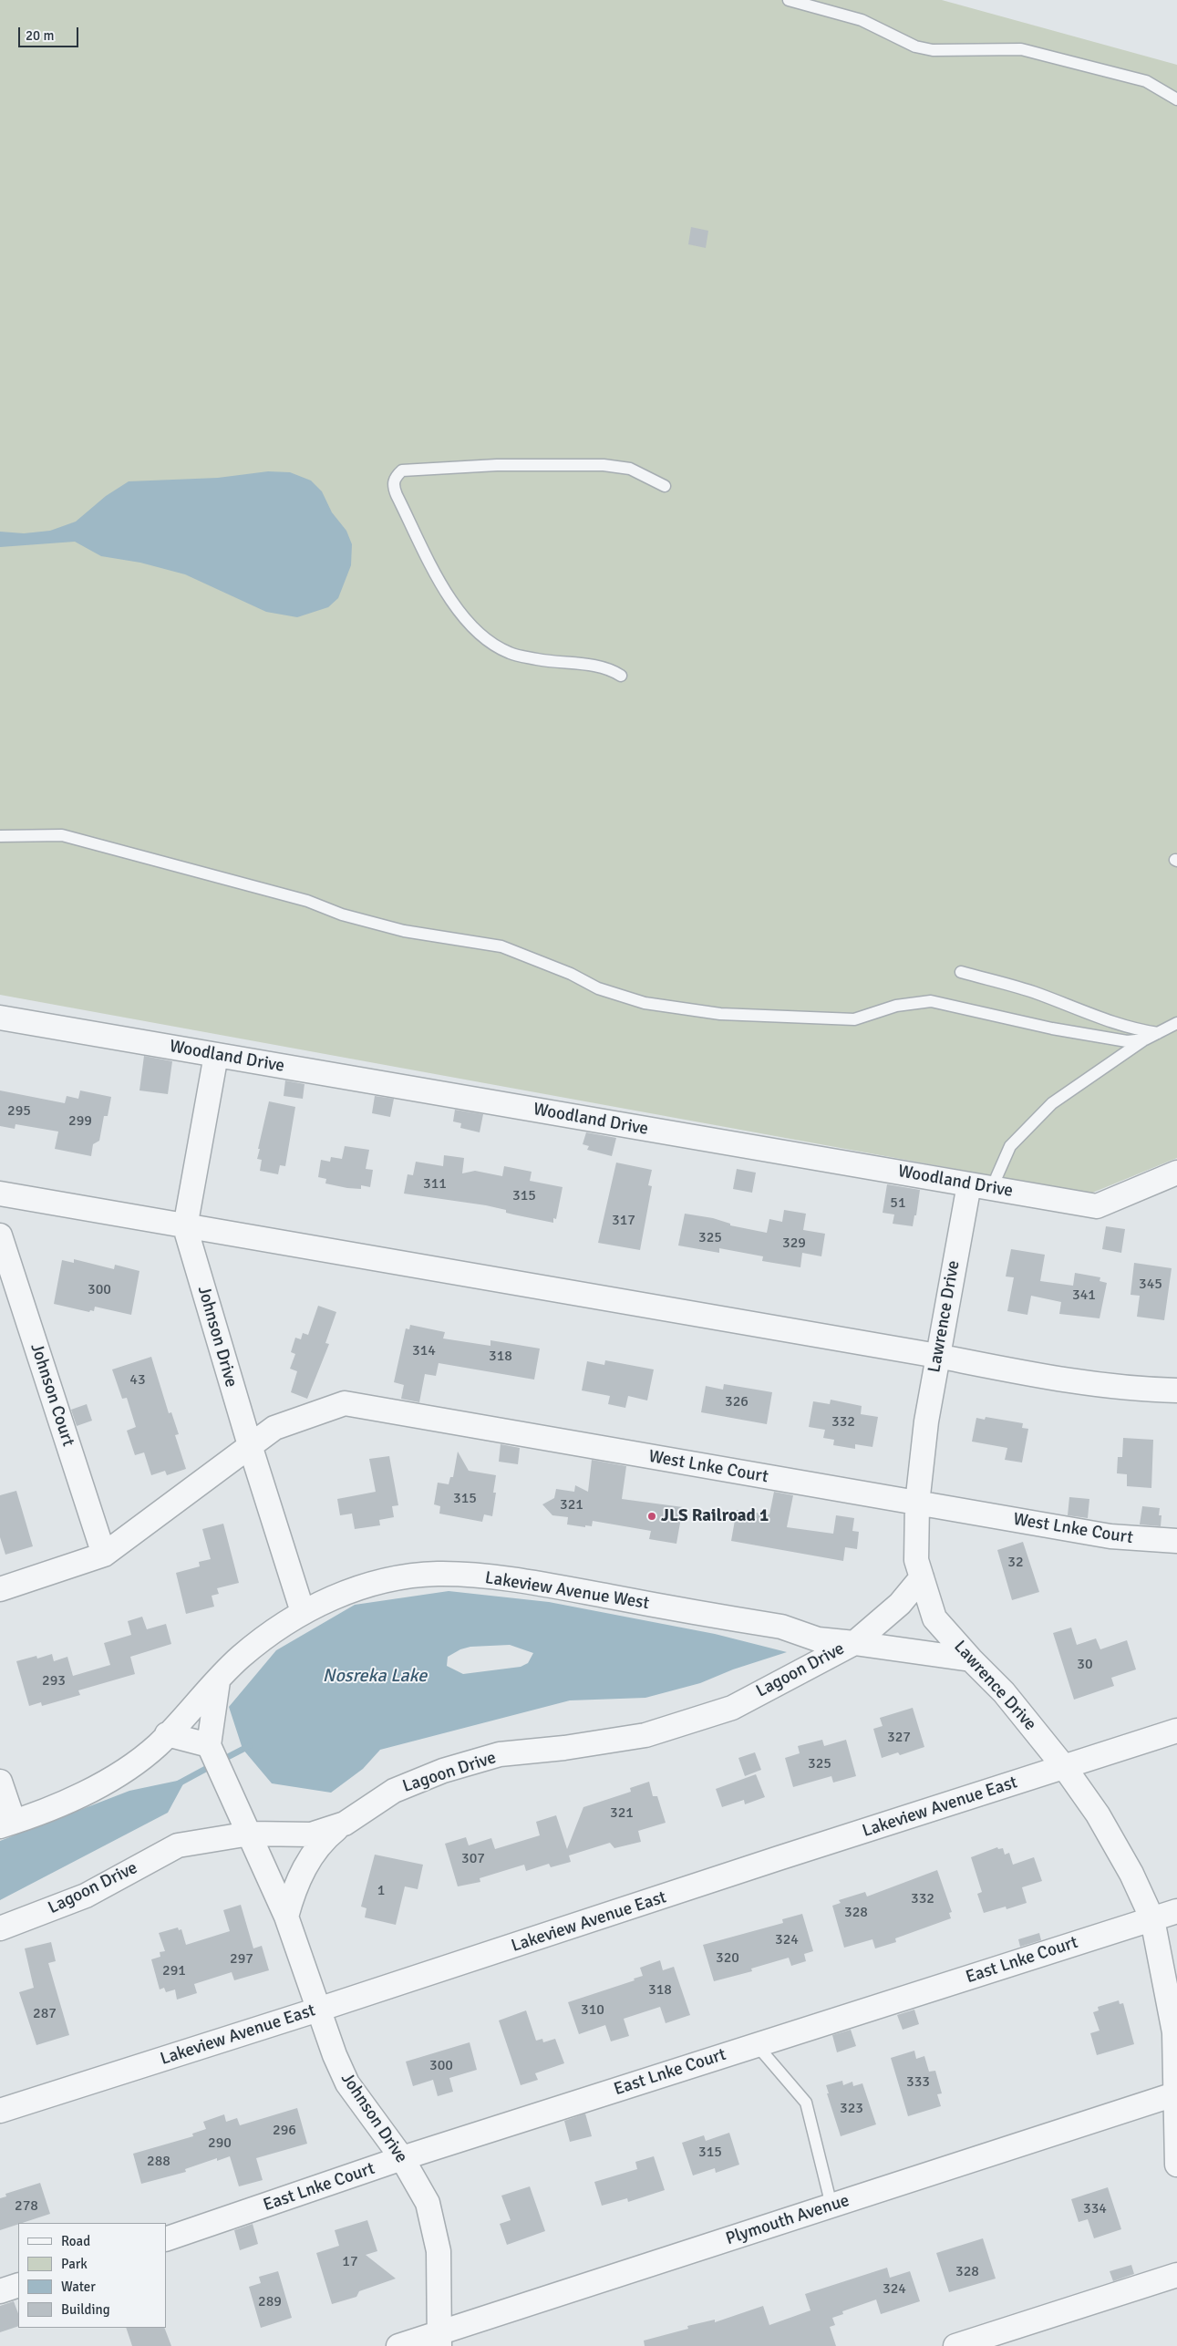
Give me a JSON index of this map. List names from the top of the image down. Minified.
{"streets":{"street":["Woodland Drive","Lawrence Drive","Johnson Drive","Johnson Court","West Lnke Court","Lakeview Avenue West","Lagoon Drive","Lakeview Avenue East","East Lnke Court","Plymouth Avenue"]},"crossings":[["Woodland Drive","Lawrence Drive"],["Woodland Drive","Johnson Drive"],["Lawrence Drive","West Lnke Court"],["Lawrence Drive","Lagoon Drive"],["Lawrence Drive","Lakeview Avenue East"],["Lawrence Drive","East Lnke Court"],["Lawrence Drive","Plymouth Avenue"],["Johnson Drive","West Lnke Court"],["Johnson Drive","Lakeview Avenue West"],["Johnson Drive","Lagoon Drive"],["Johnson Drive","Lakeview Avenue East"],["Johnson Drive","East Lnke Court"],["Johnson Drive","Plymouth Avenue"],["Johnson Court","West Lnke Court"],["Lakeview Avenue West","Lagoon Drive"]],"water":["Nosreka Lake"],"places":["JLS Railroad 1"],"house_numbers":["295","299","311","315","51","317","325","329","345","300","341","314","318","43","326","332","315","321","32","30","293","327","325","321","307","1","332","328","324","320","297","291","318","310","287","300","333","323","296","290","315","288","278","334","17","328","324","289"],"legend":["Road","Park","Water","Building"],"scale_bar":"20 m"}
